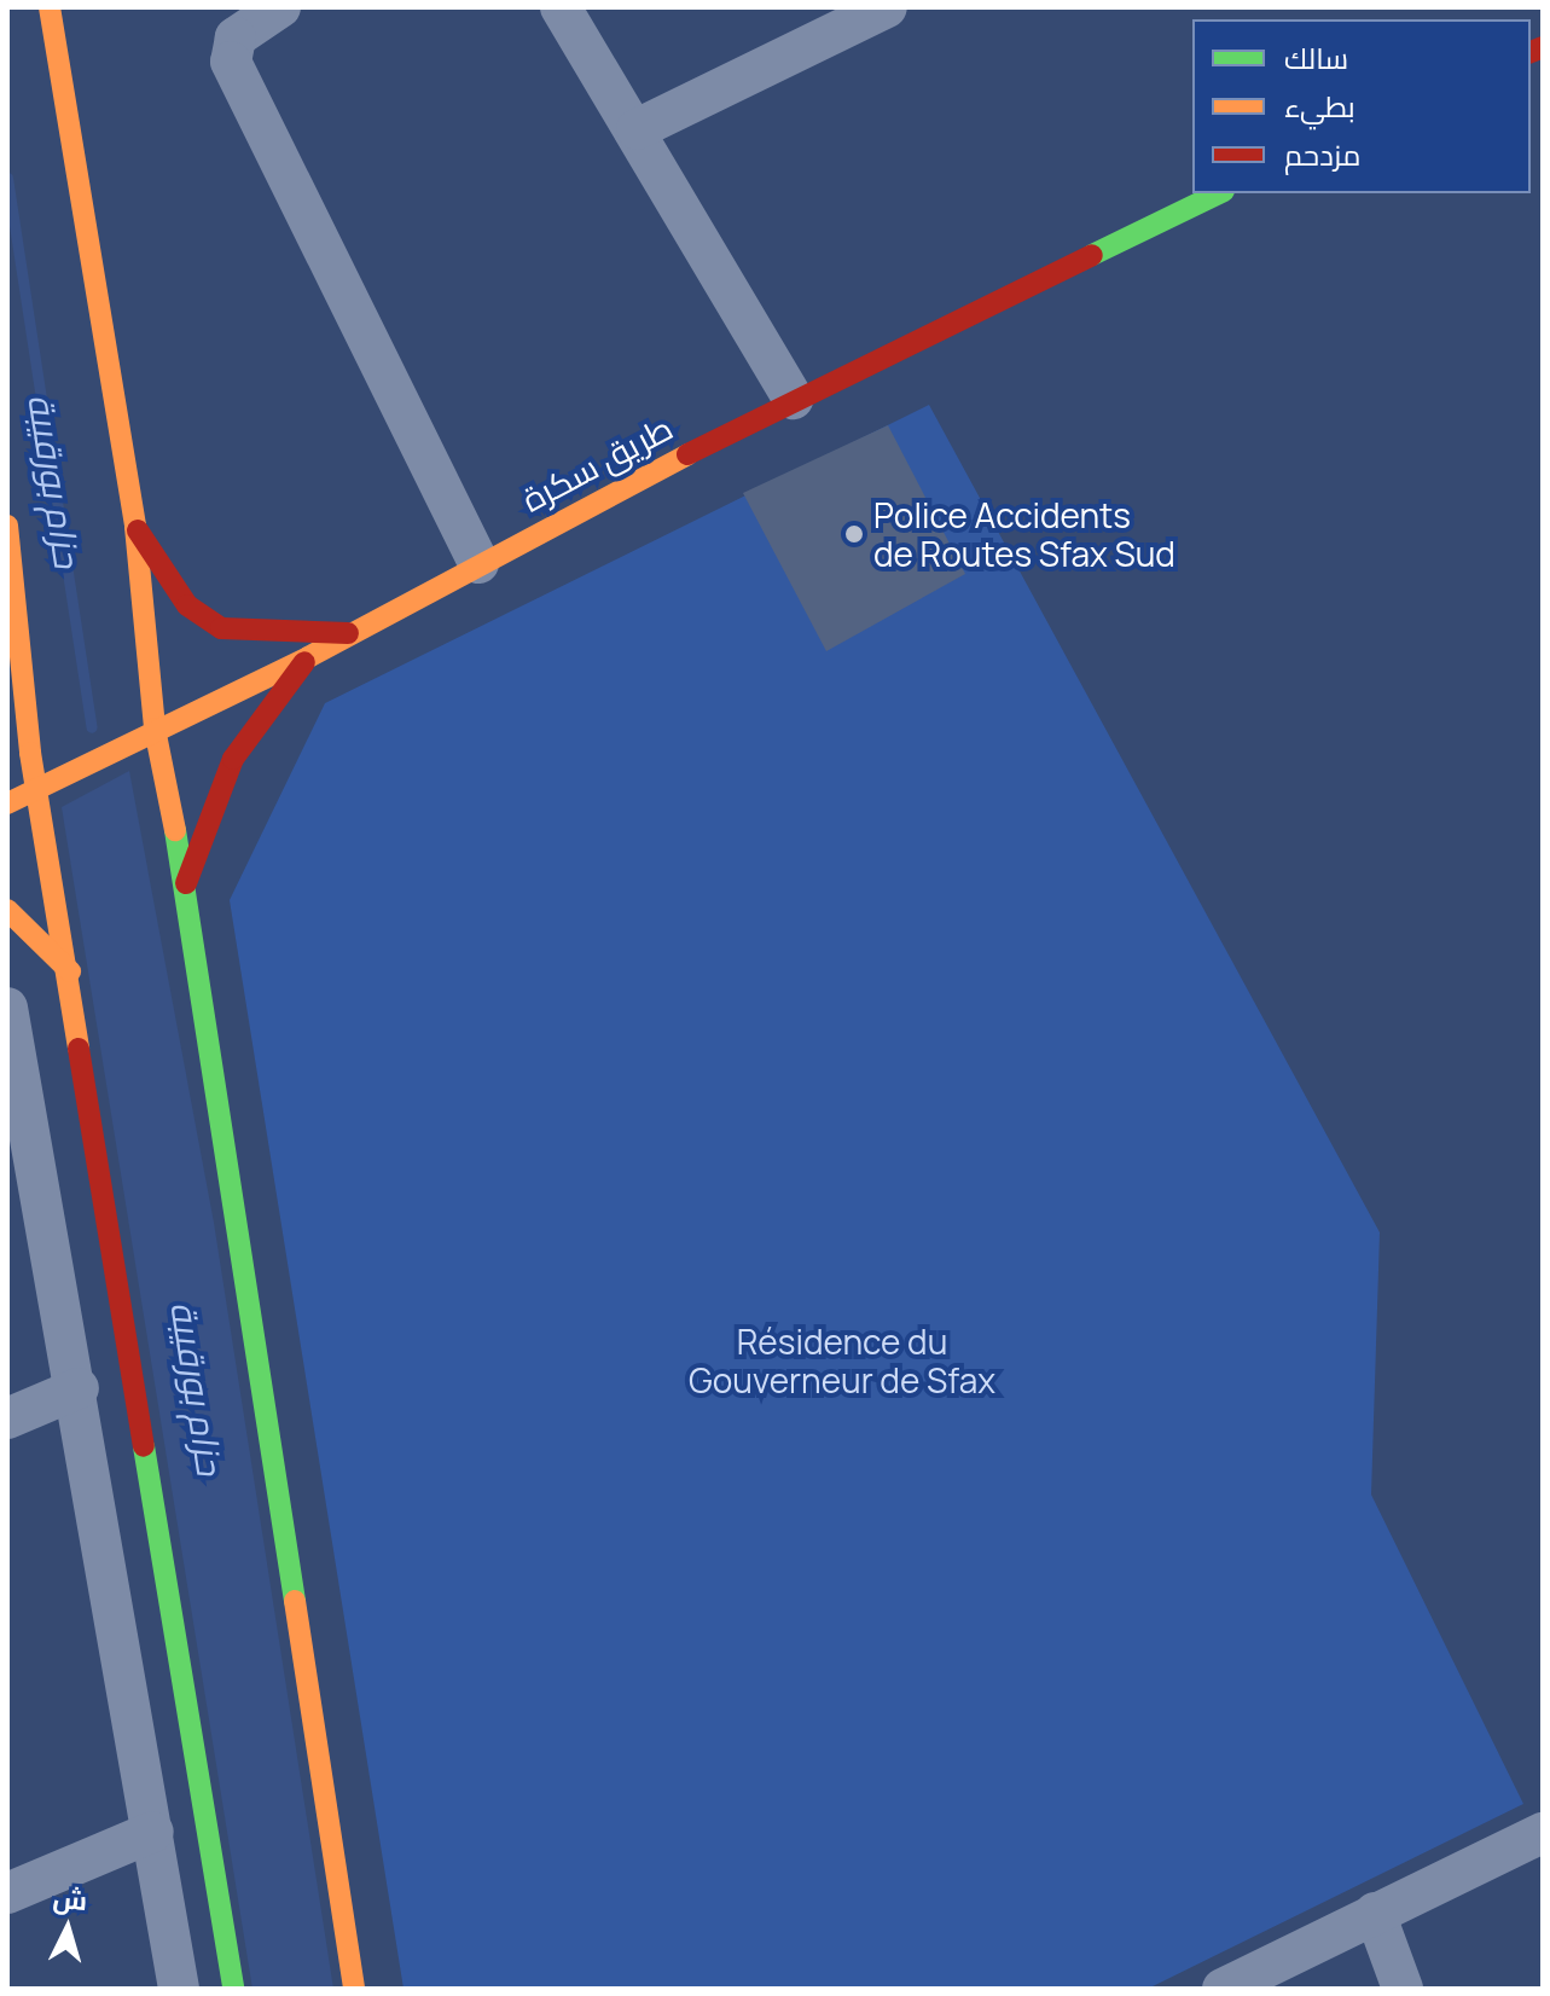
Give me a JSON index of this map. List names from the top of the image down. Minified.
{"streets":{"main road":["طريق سكرة"]},"water":["حزام بورقيبة"],"parks":["Résidence du Gouverneur de Sfax"],"places":["Police Accidents de Routes Sfax Sud"],"legend":["سالك","بطيء","مزدحم"],"north":"top"}
